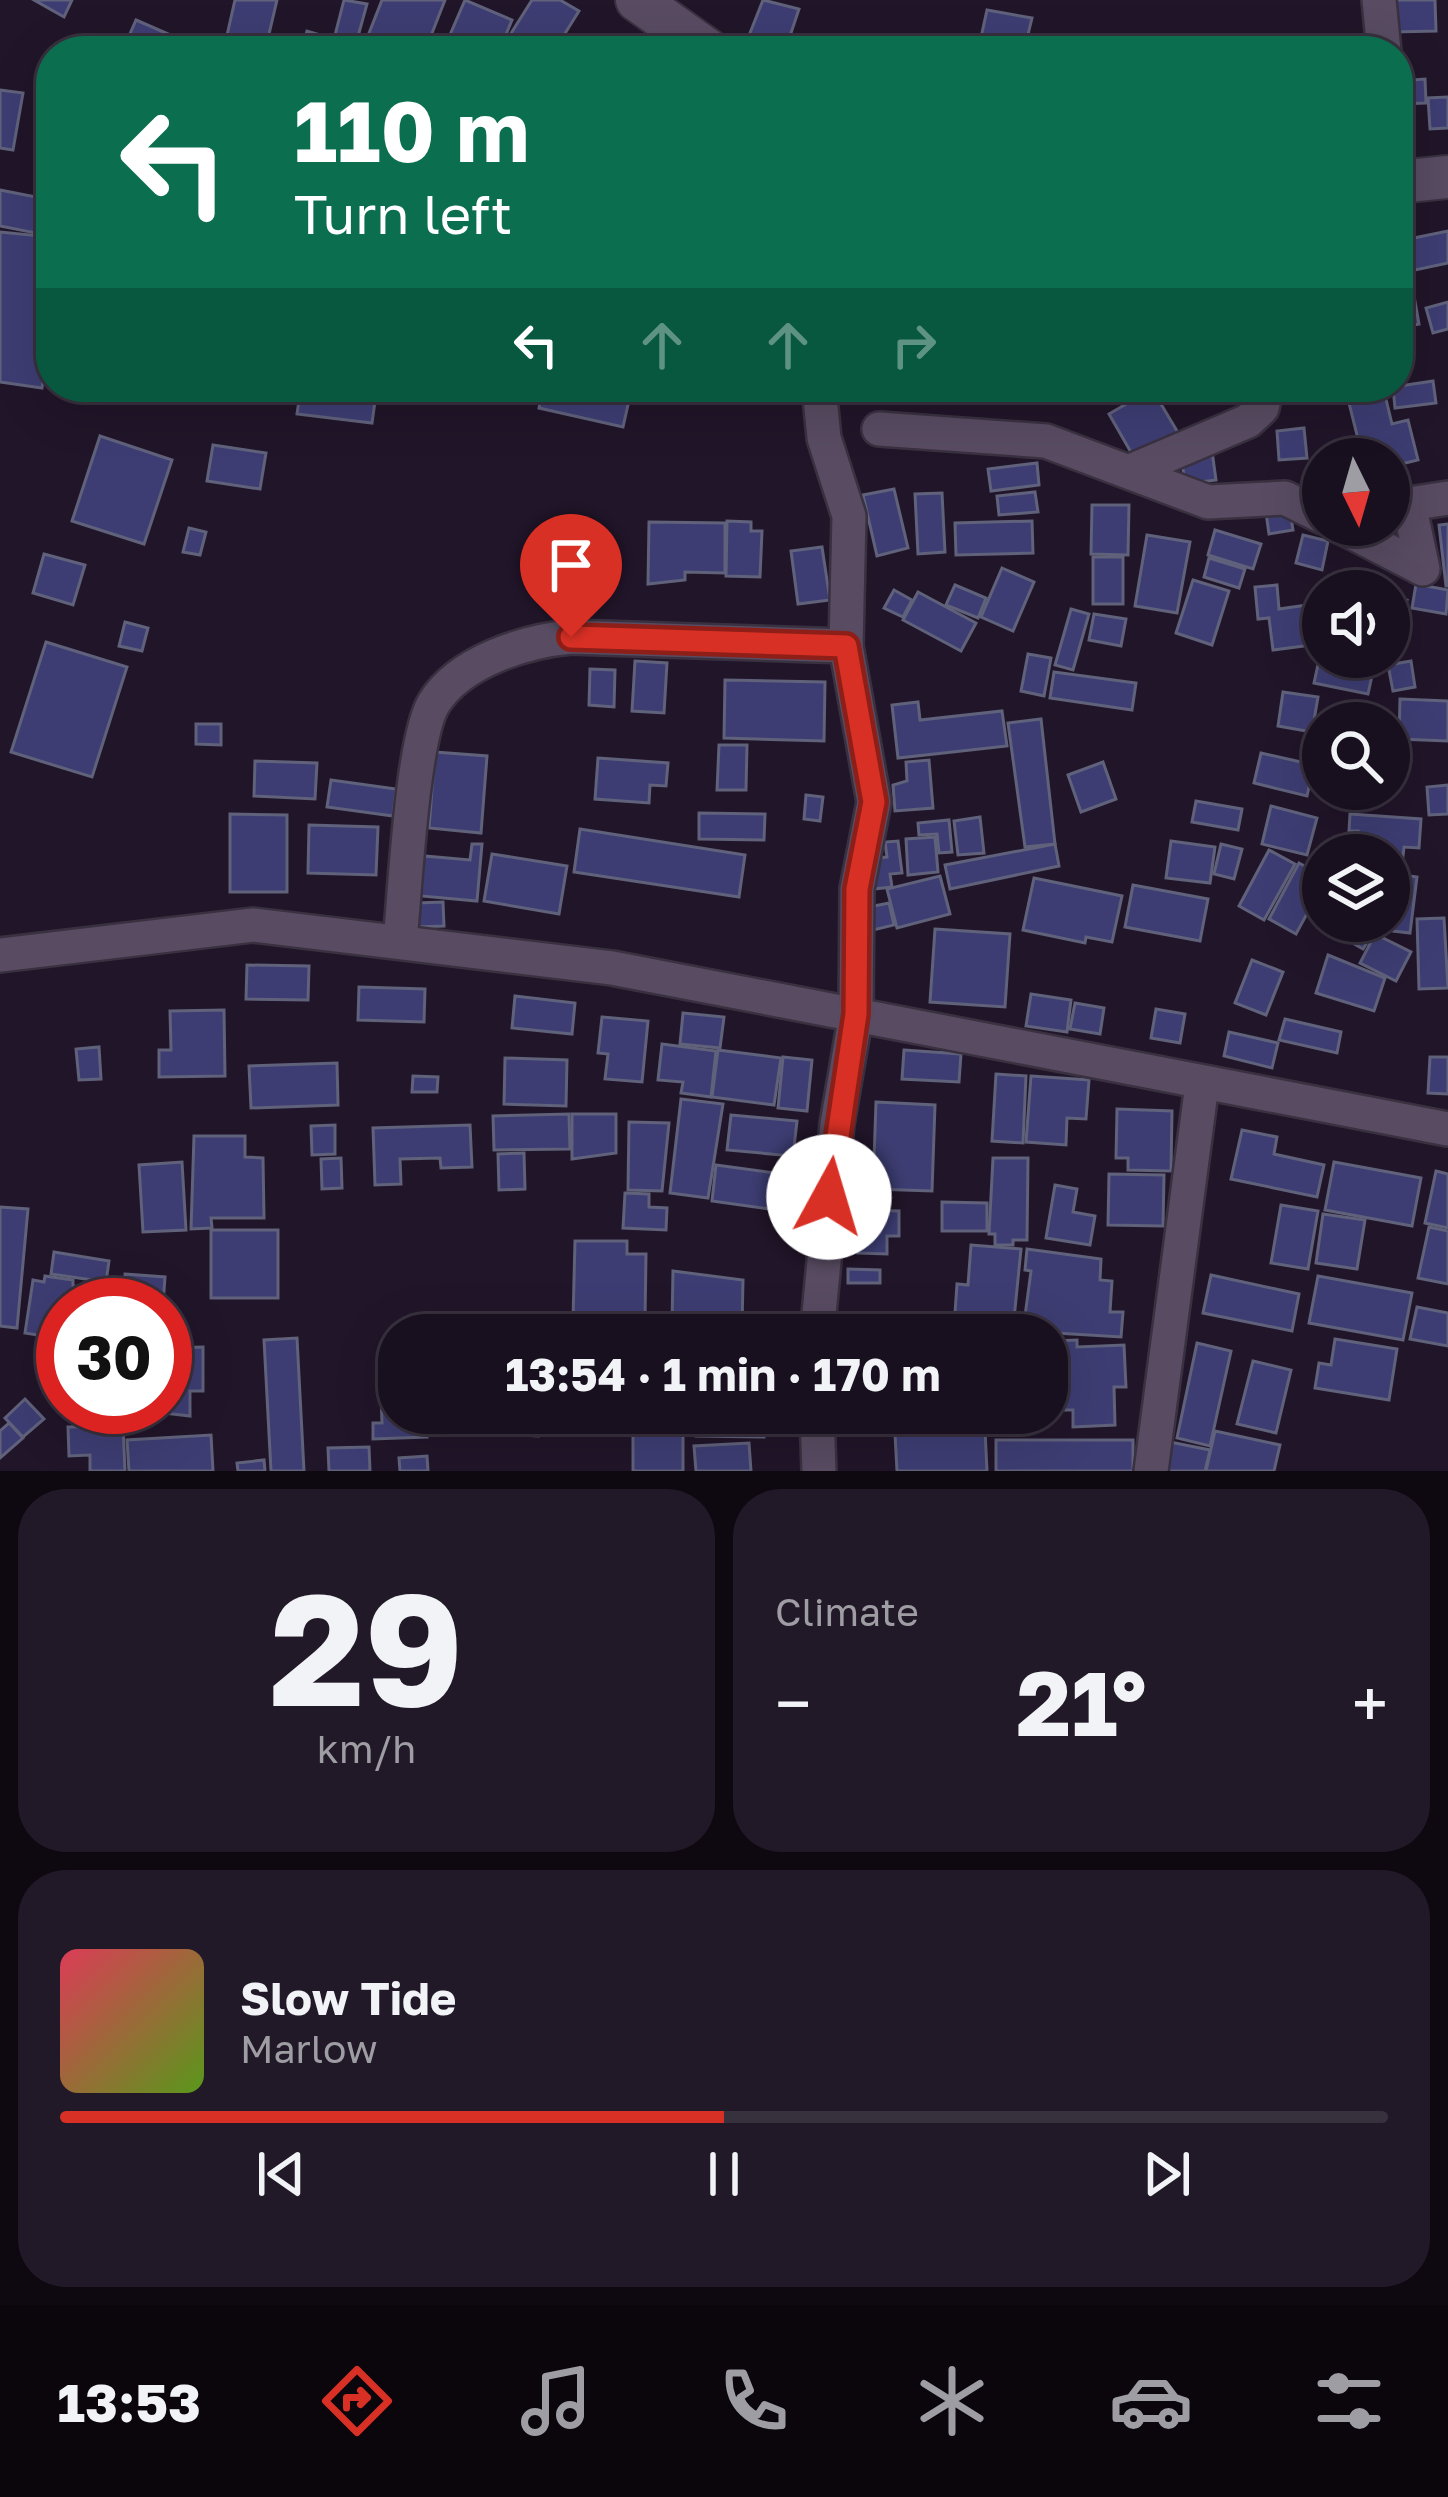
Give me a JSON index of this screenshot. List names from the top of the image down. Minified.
{"north":"bottom","page":{"turn":["110 m","Turn left"],"limit":"30","trip":"13:54 · 1 min · 170 m","tile":[["29","km/h"],"Climate"],"heat":["−","21°","+"],"song":["Slow Tide","Marlow"],"tabs":"13:53"}}
